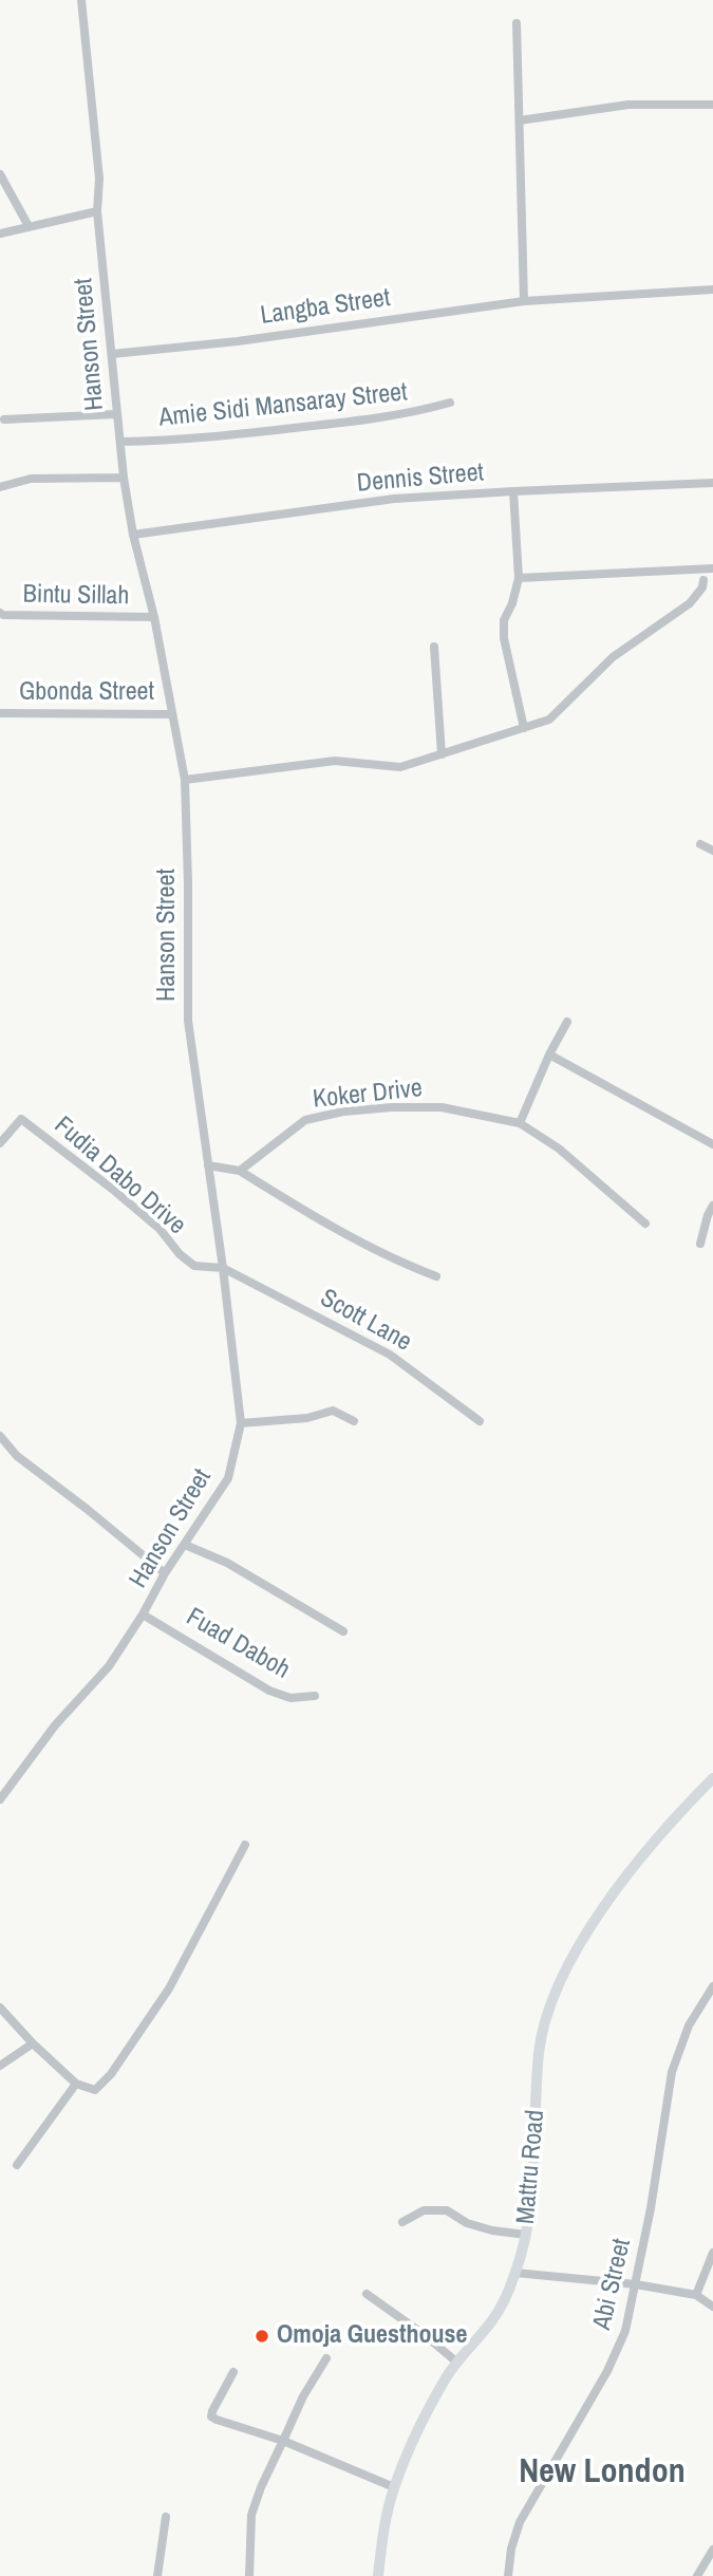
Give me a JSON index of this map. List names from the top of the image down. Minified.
{"streets":{"main road":["Mattru Road"],"street":["Langba Street","Hanson Street","Amie Sidi Mansaray Street","Dennis Street","Bintu Sillah","Gbonda Street","Koker Drive","Fudia Dabo Drive","Scott Lane","Fuad Daboh","Abi Street"]},"crossings":[["Langba Street","Hanson Street"],["Hanson Street","Amie Sidi Mansaray Street"],["Hanson Street","Dennis Street"],["Hanson Street","Bintu Sillah"],["Hanson Street","Gbonda Street"],["Hanson Street","Fudia Dabo Drive"],["Hanson Street","Scott Lane"],["Hanson Street","Fuad Daboh"],["Fudia Dabo Drive","Scott Lane"]],"districts":["New London"],"places":["Omoja Guesthouse"]}
